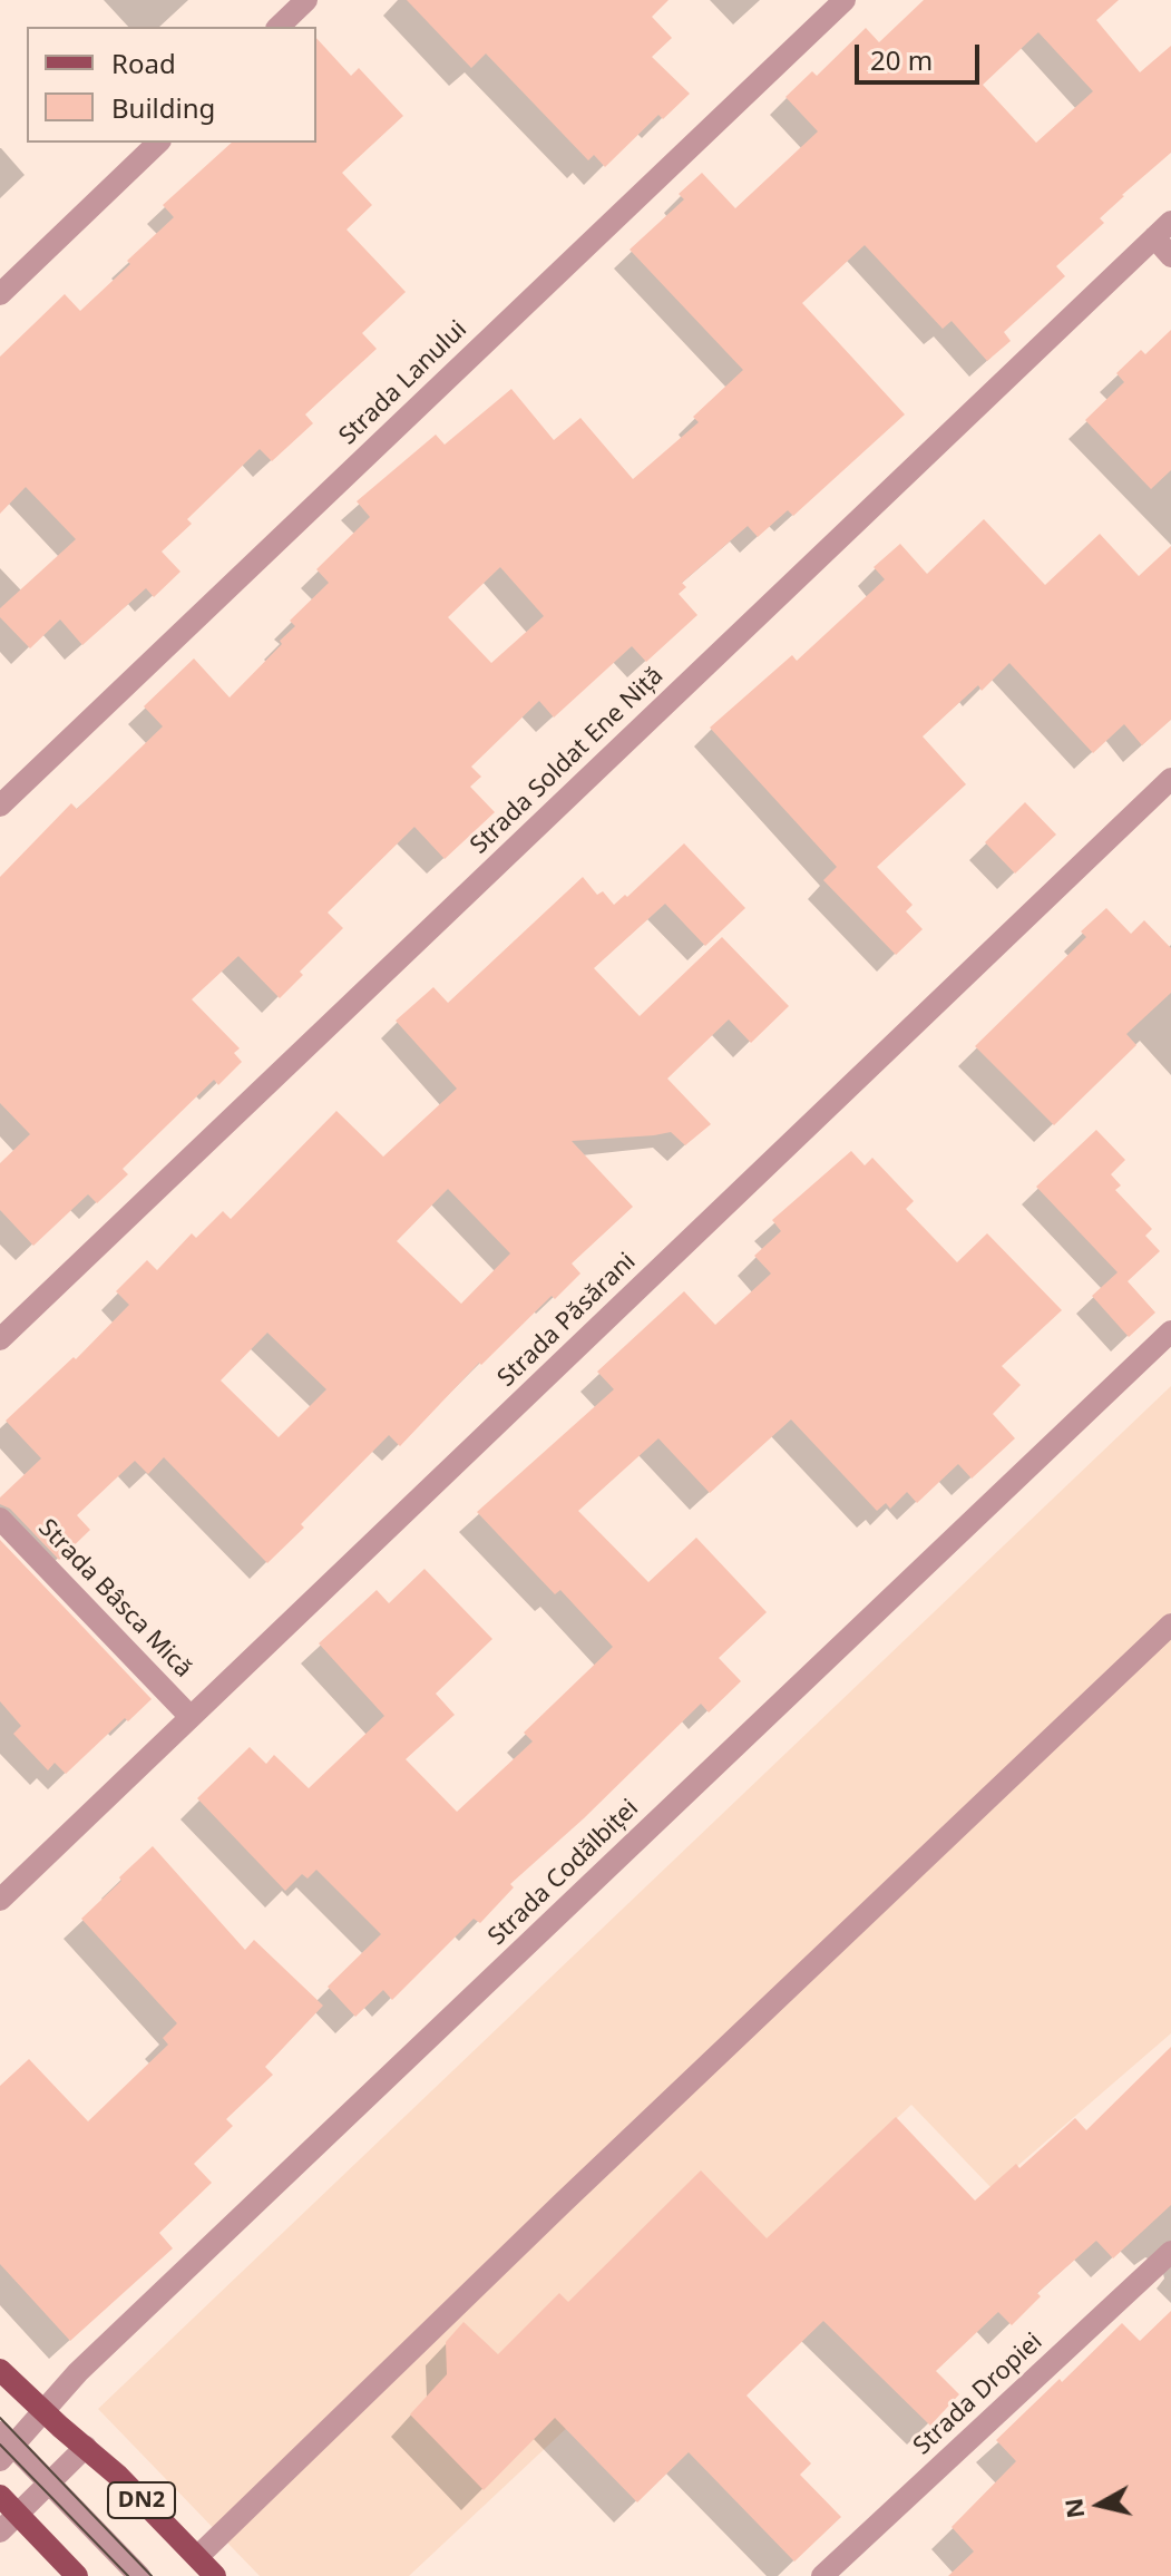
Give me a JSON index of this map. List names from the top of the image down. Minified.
{"streets":{"main road":["DN2"],"street":["Strada Lanului","Strada Soldat Ene Niță","Strada Păsărani","Strada Bâsca Mică","Strada Codălbiței","Strada Dropiei"]},"crossings":[["Strada Păsărani","Strada Bâsca Mică"],["Strada Codălbiței","DN2"]],"legend":["Road","Building"],"scale_bar":"20 m","north":"left"}
